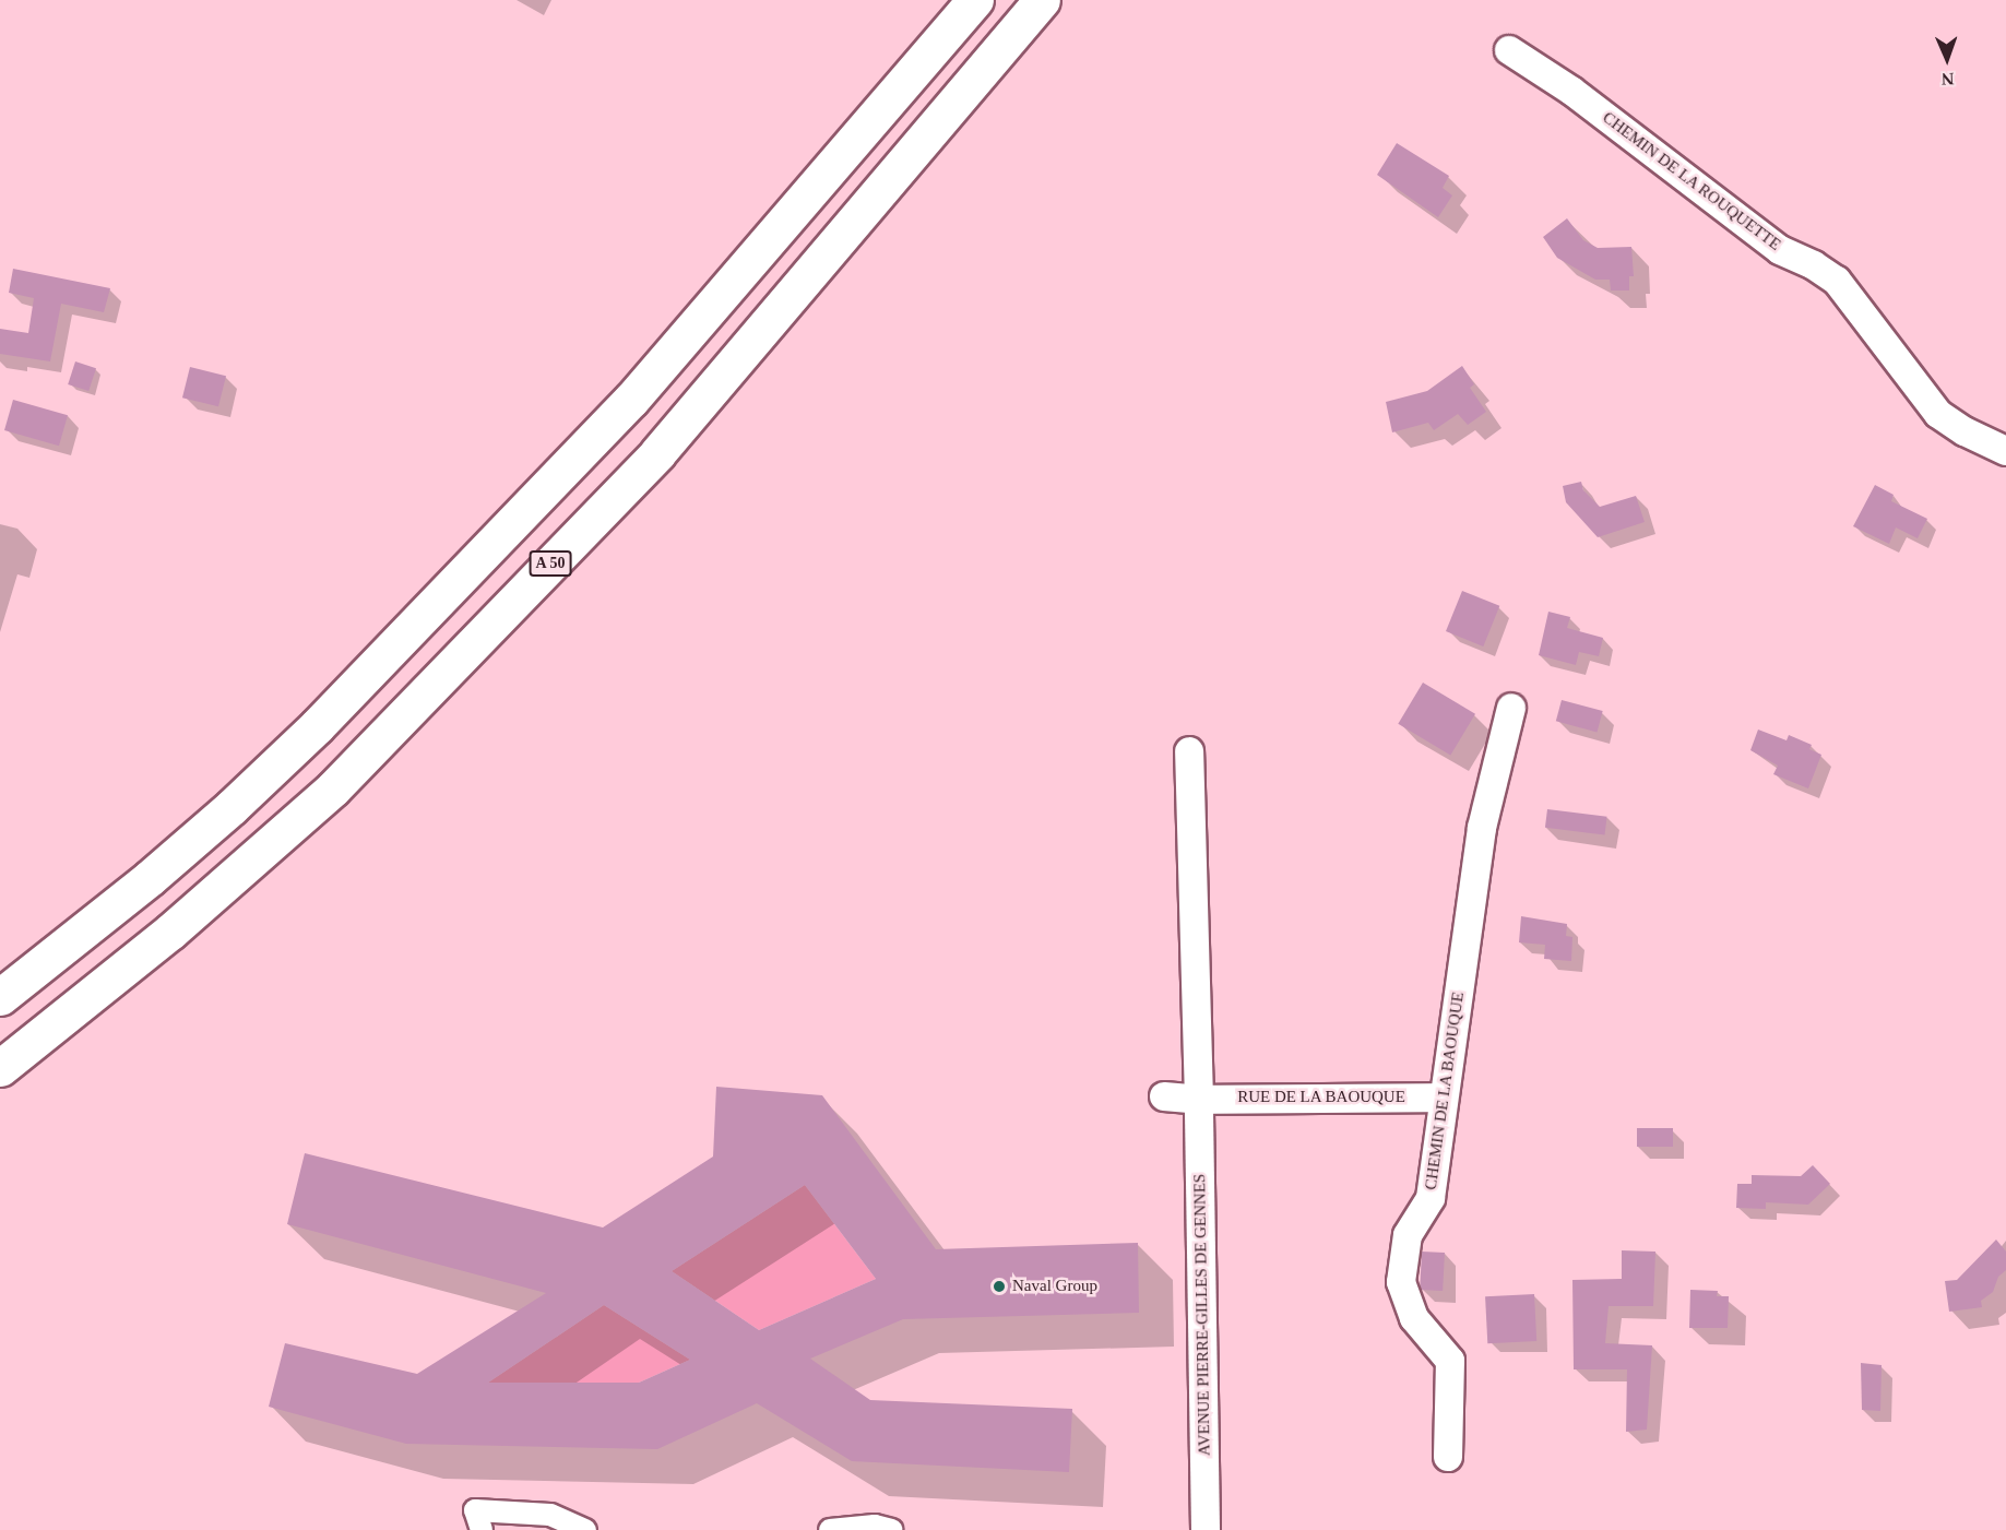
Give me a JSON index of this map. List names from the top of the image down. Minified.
{"streets":{"highway":["A 50"],"street":["CHEMIN DE LA ROUQUETTE","CHEMIN DE LA BAOUQUE","RUE DE LA BAOUQUE","AVENUE PIERRE-GILLES DE GENNES"]},"crossings":[["CHEMIN DE LA BAOUQUE","RUE DE LA BAOUQUE"],["RUE DE LA BAOUQUE","AVENUE PIERRE-GILLES DE GENNES"]],"places":["Naval Group"],"north":"bottom"}
